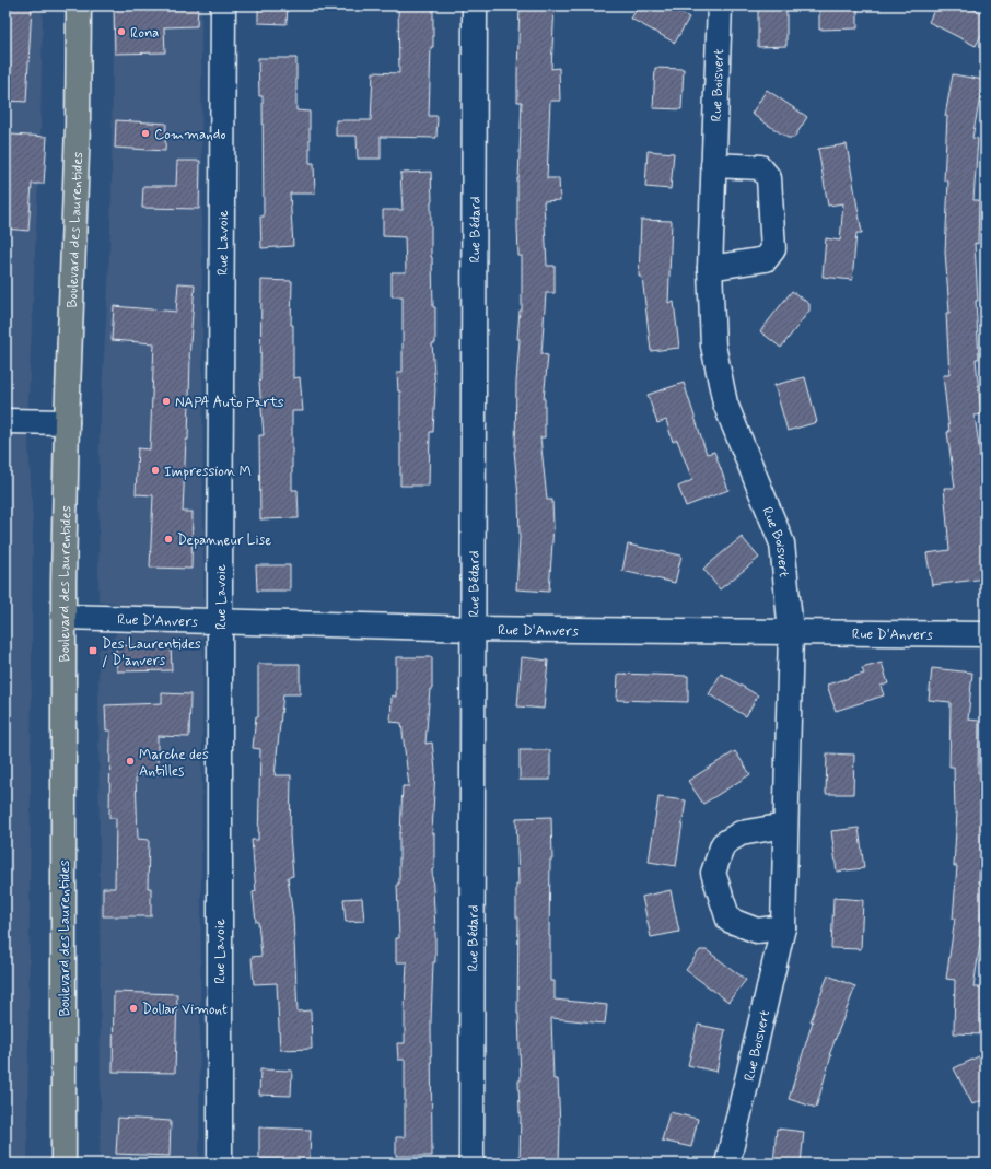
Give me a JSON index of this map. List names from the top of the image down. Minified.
{"streets":{"main road":["Boulevard des Laurentides"],"street":["Rue Boisvert","Rue Bédard","Rue Lavoie","Rue D'Anvers"]},"crossings":[["Rue Boisvert","Rue D'Anvers"],["Boulevard des Laurentides","Rue D'Anvers"],["Rue Bédard","Rue D'Anvers"],["Rue Lavoie","Rue D'Anvers"]],"places":{"other":["Rona","Commando","NAPA Auto Parts","Impression M","Depanneur Lise","Marche des Antilles","Dollar Vimont"],"transit":["Des Laurentides / D'anvers"]}}
